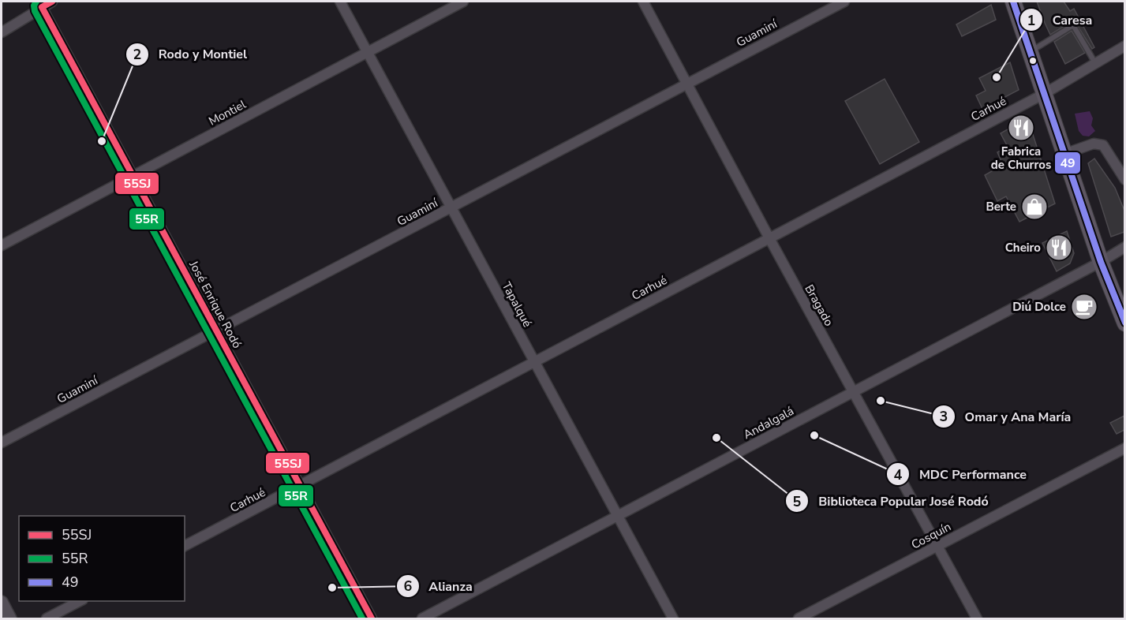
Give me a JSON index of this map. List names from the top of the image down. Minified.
{"streets":{"street":["Guaminí","Carhué","Montiel","José Enrique Rodó","Tapalqué","Bragado","Andalgalá","Cosquín"]},"crossings":[["Guaminí","José Enrique Rodó"],["Guaminí","Tapalqué"],["Guaminí","Bragado"],["Carhué","José Enrique Rodó"],["Carhué","Tapalqué"],["Carhué","Bragado"],["Montiel","José Enrique Rodó"],["Montiel","Tapalqué"],["Tapalqué","Andalgalá"],["Bragado","Andalgalá"],["Bragado","Cosquín"]],"places":{"other":["Caresa","Rodo y Montiel","Omar y Ana María","MDC Performance","Biblioteca Popular José Rodó","Alianza"],"restaurant":["Fabrica de Churros","Cheiro"],"shop":["Berte"],"cafe":["Diú Dolce"]},"lines":["transit line 55SJ","transit line 55R","transit line 49"],"legend":["55SJ","55R","49"]}
